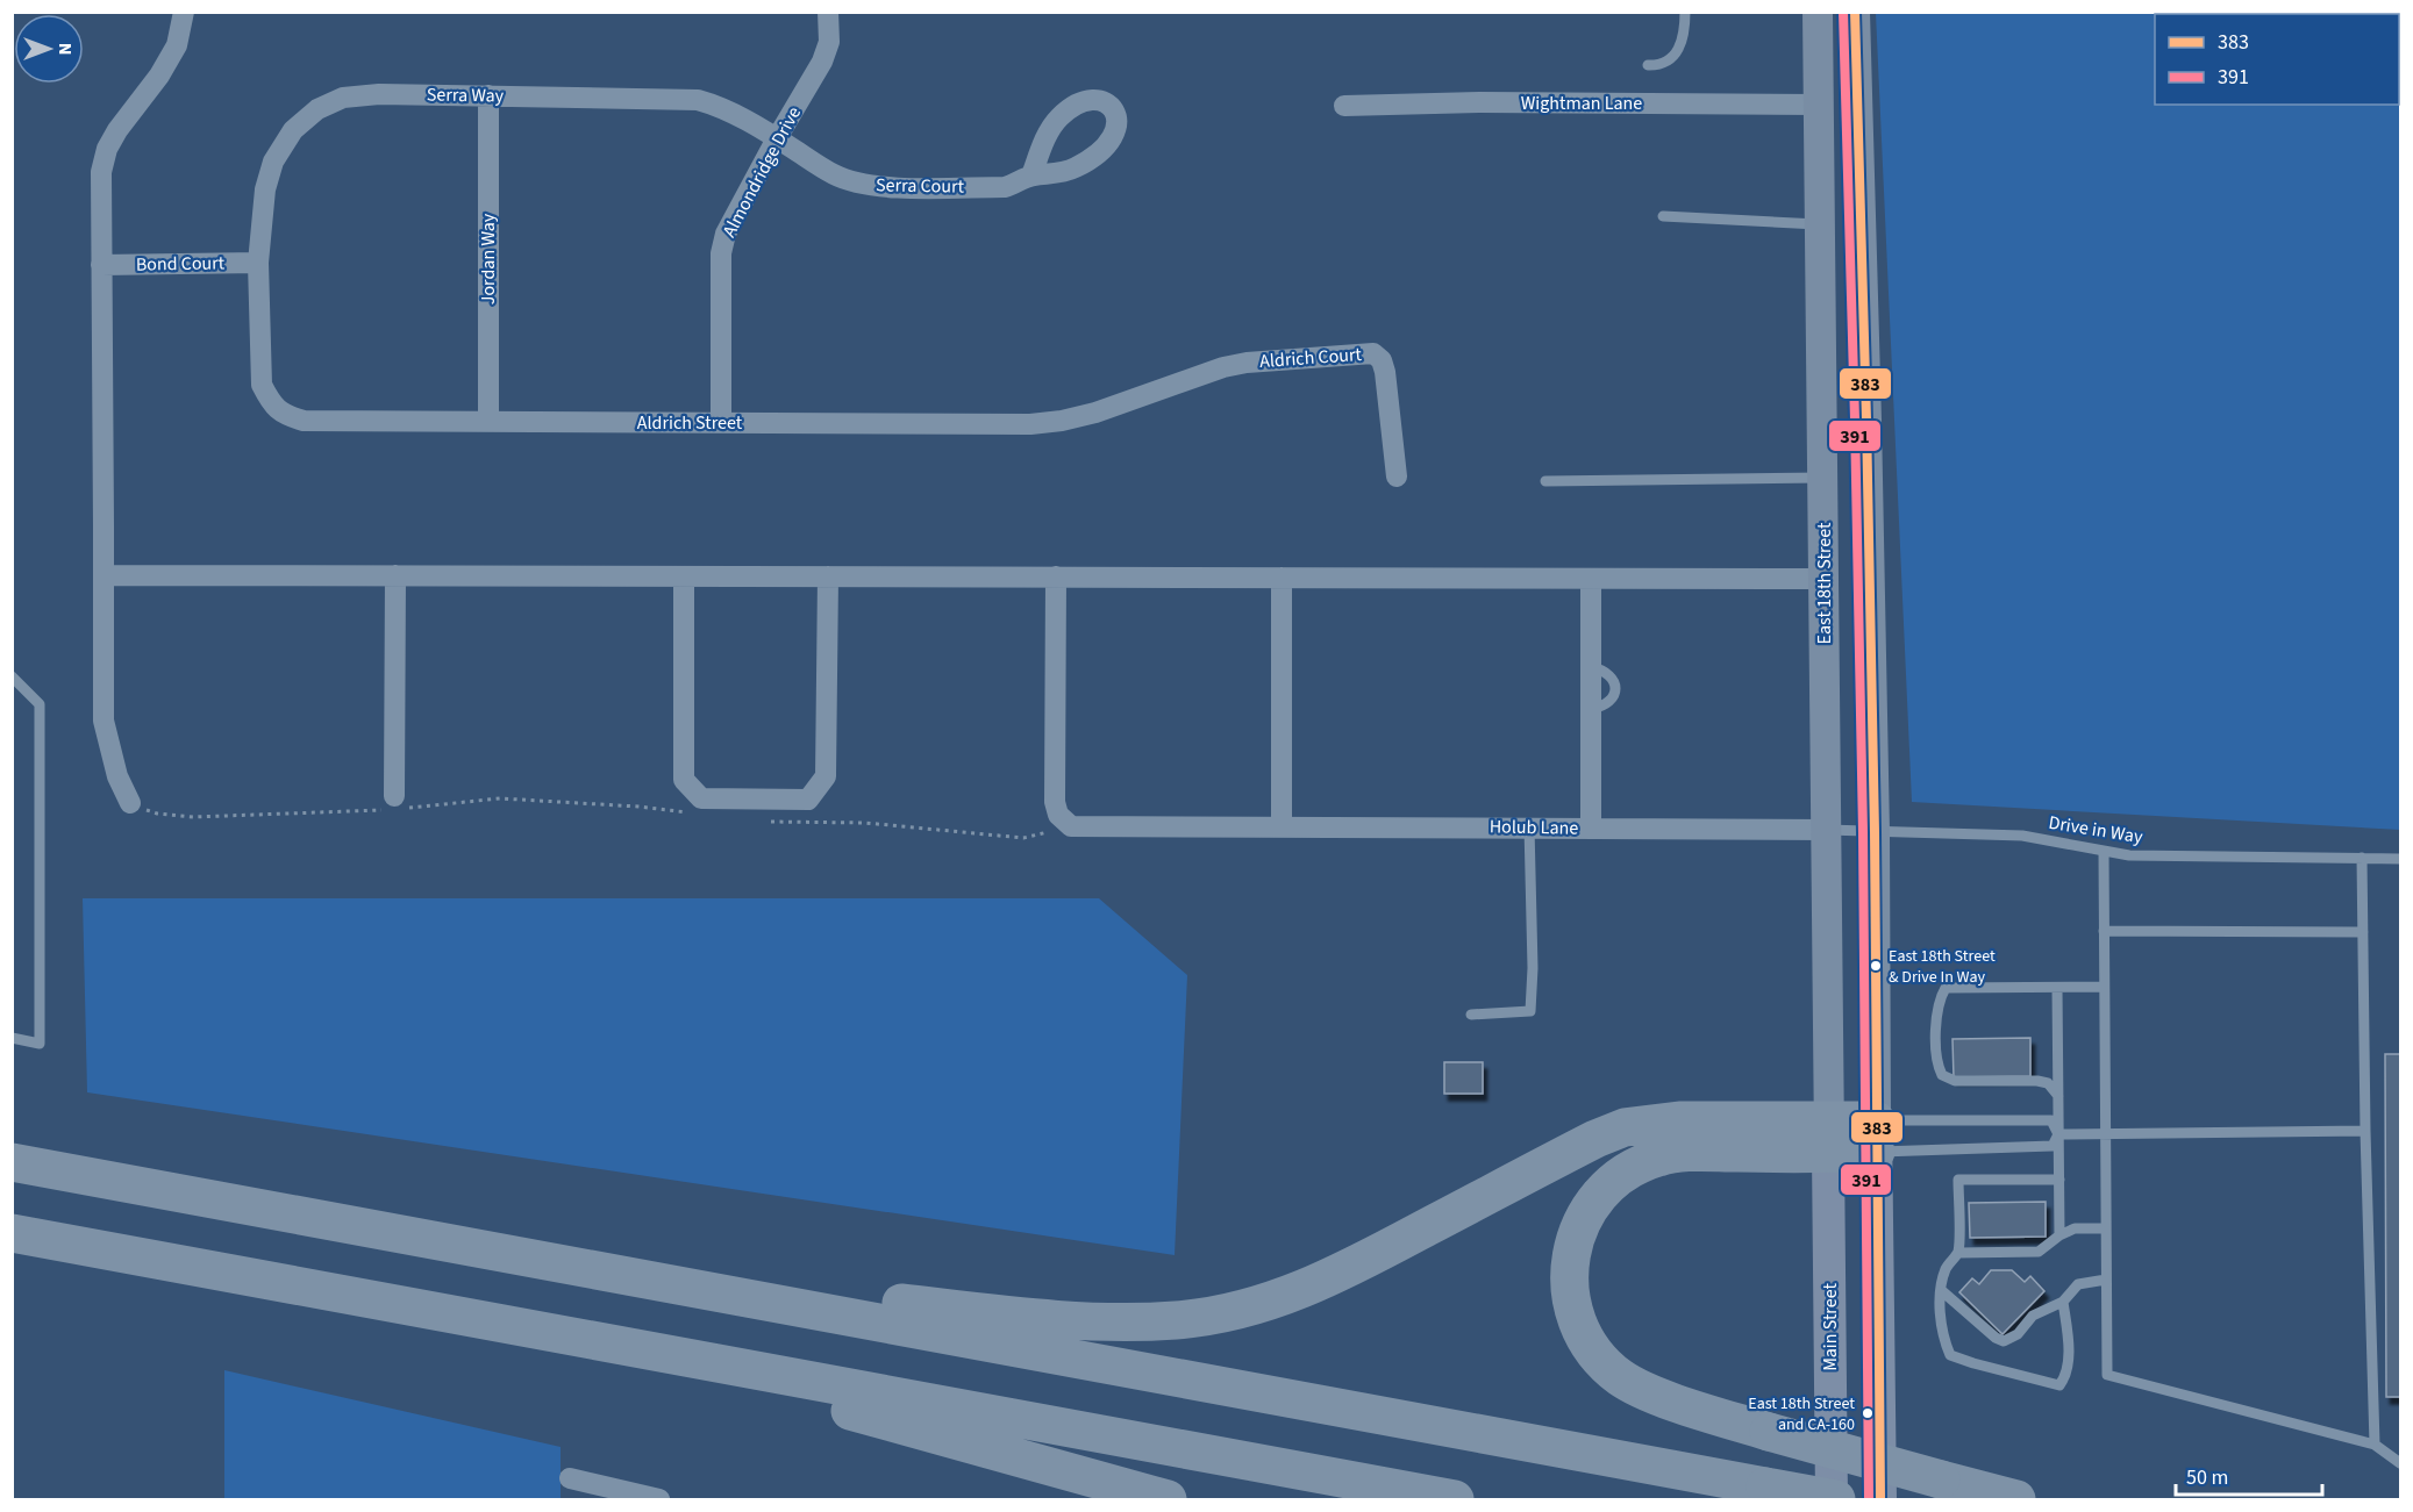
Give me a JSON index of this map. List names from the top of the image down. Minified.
{"streets":{"main road":["East 18th Street","Main Street"],"street":["Serra Way","Wightman Lane","Almondridge Drive","Serra Court","Jordan Way","Bond Court","Aldrich Court","Aldrich Street","Holub Lane"],"lane":["Drive in Way"]},"crossings":[["Serra Way","Almondridge Drive"],["Serra Way","Serra Court"],["Serra Way","Jordan Way"],["Serra Way","Bond Court"],["Serra Way","Aldrich Street"],["Wightman Lane","East 18th Street"],["Almondridge Drive","Serra Court"],["Almondridge Drive","Aldrich Street"],["Jordan Way","Aldrich Street"],["Bond Court","Aldrich Street"],["Aldrich Court","Aldrich Street"],["East 18th Street","Holub Lane"],["East 18th Street","Drive in Way"],["East 18th Street","Main Street"],["Holub Lane","Drive in Way"]],"places":["East 18th Street & Drive In Way","East 18th Street and CA-160"],"lines":["transit line 383","transit line 391"],"legend":["383","391"],"scale_bar":"50 m","north":"right"}
